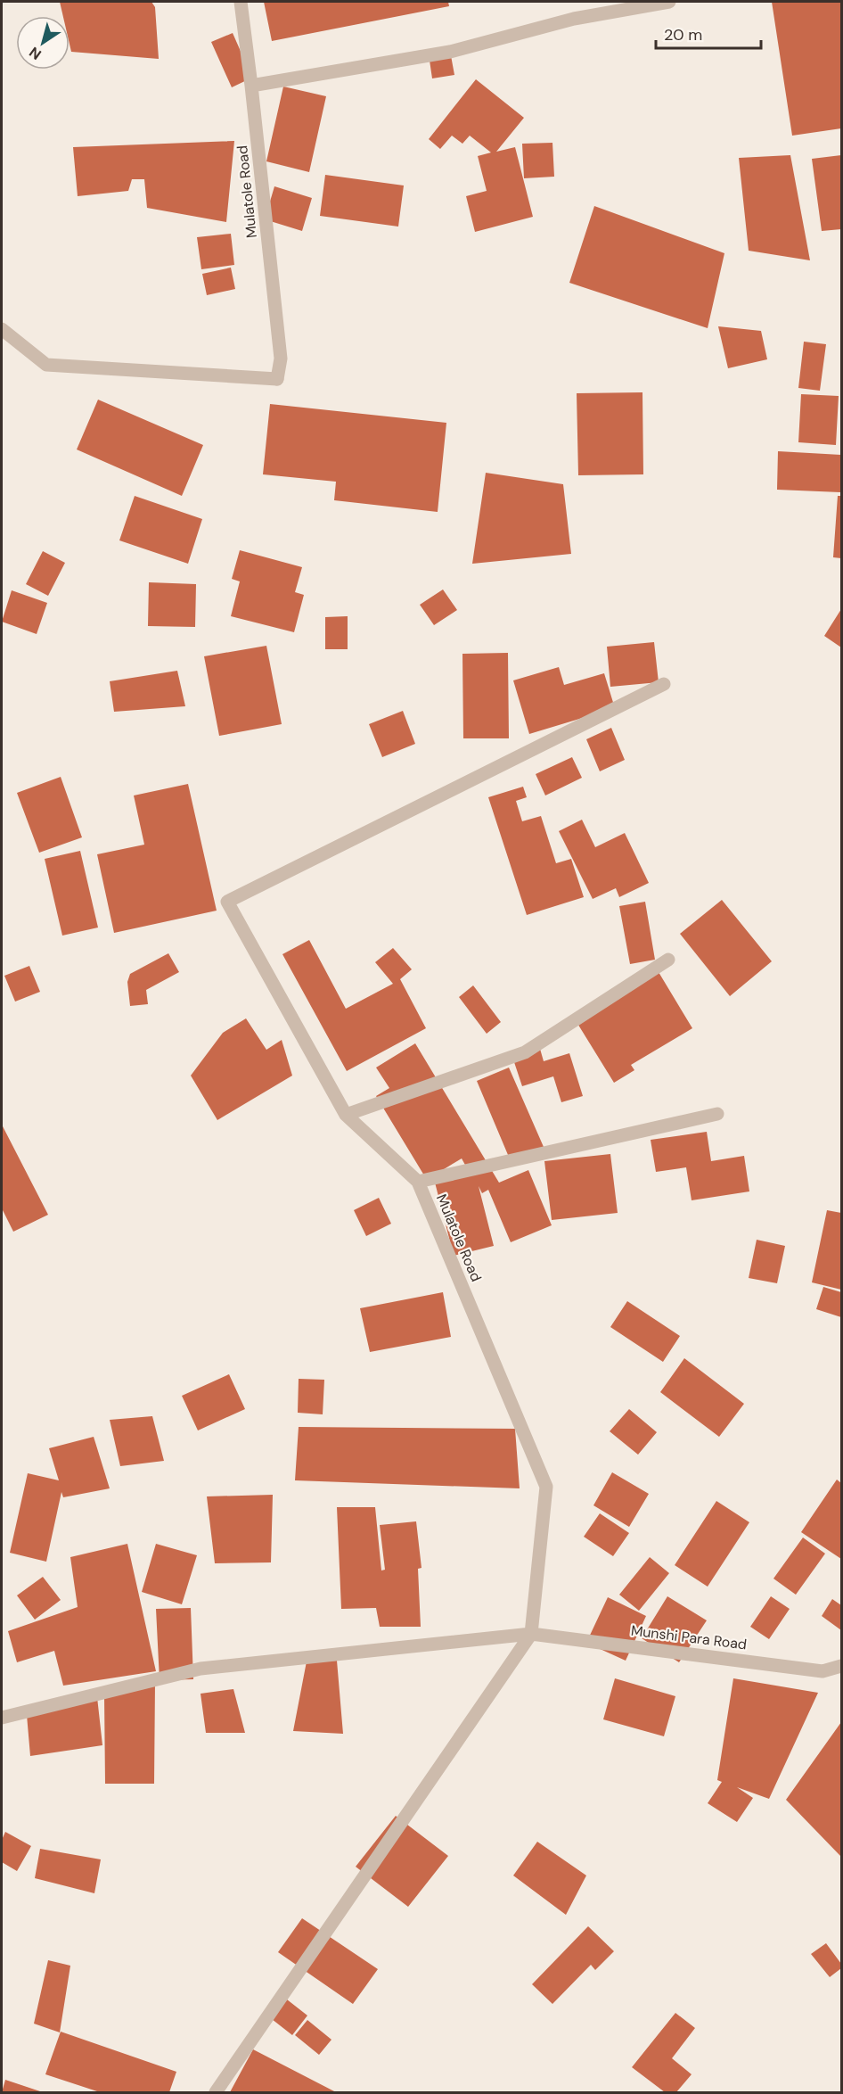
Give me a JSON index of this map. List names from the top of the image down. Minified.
{"streets":{"street":["Mulatole Road","Munshi Para Road"]},"crossings":[["Mulatole Road","Munshi Para Road"]],"scale_bar":"20 m","north":"bottom left"}
